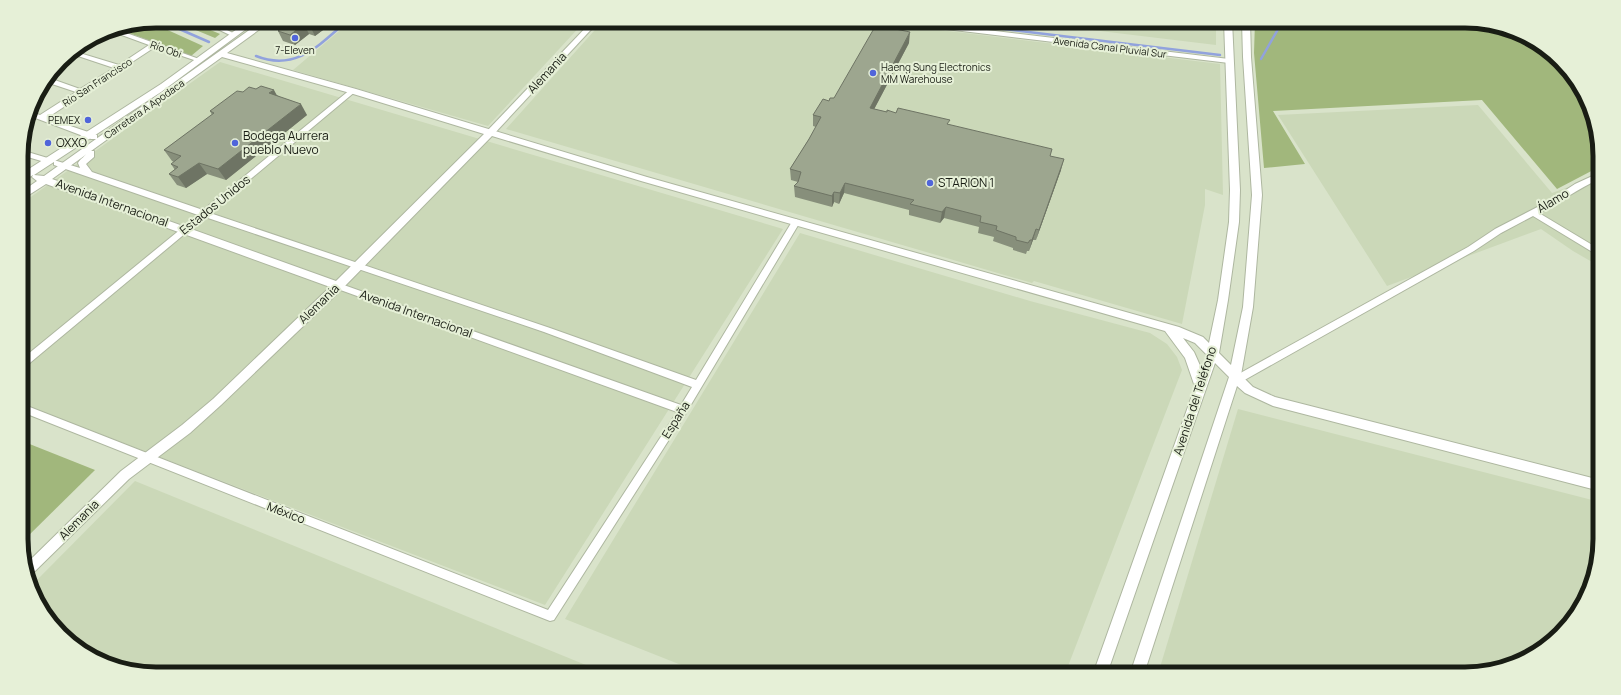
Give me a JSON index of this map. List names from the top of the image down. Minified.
{"streets":{"main road":["Alemania","Carretera A Apodaca","Avenida Internacional","Avenida del Teléfono"],"street":["Avenida Canal Pluvial Sur","Río Obi","Río San Francisco","Álamo","Estados Unidos","España","México"]},"crossings":[["Avenida Canal Pluvial Sur","Avenida del Teléfono"],["Río Obi","Río San Francisco"],["Río Obi","Carretera A Apodaca"],["Alemania","Avenida Internacional"],["Alemania","México"],["Carretera A Apodaca","Avenida Internacional"],["Avenida Internacional","Estados Unidos"],["Avenida Internacional","España"],["España","México"]],"places":["7-Eleven","Haeng Sung Electronics MM Warehouse","PEMEX","OXXO","Bodega Aurrera pueblo Nuevo","STARION 1"]}
